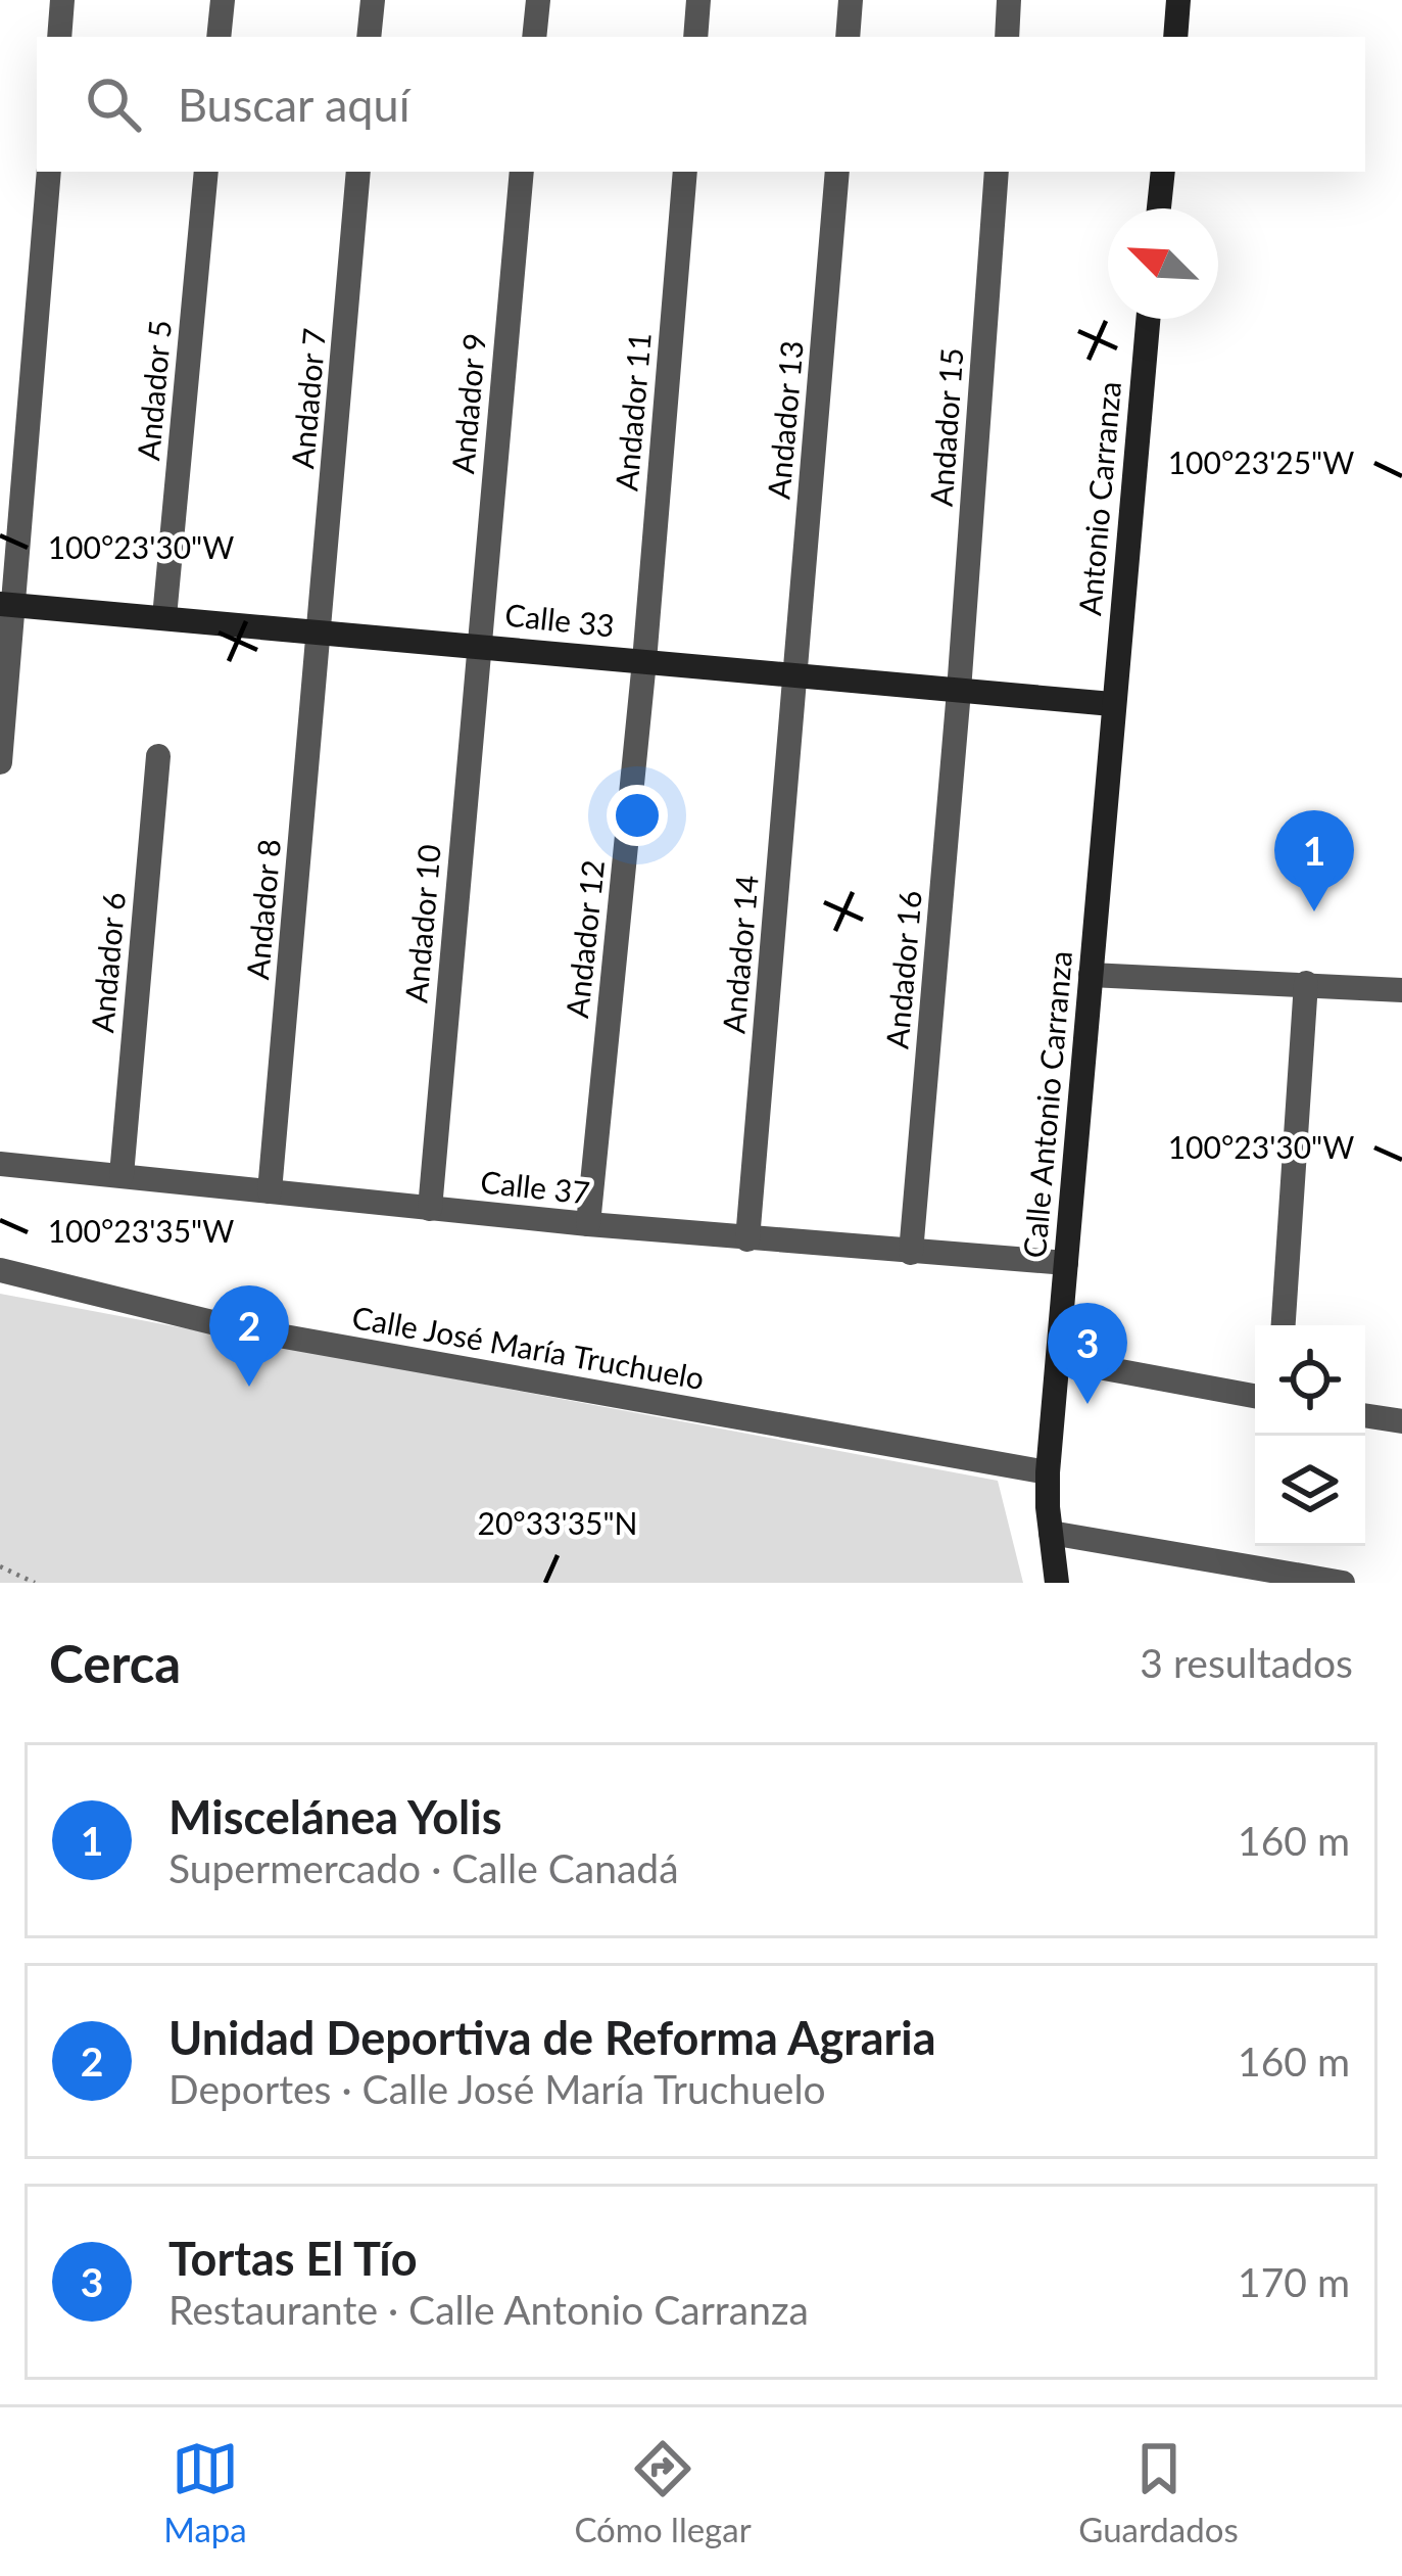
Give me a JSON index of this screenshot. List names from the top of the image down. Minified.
{"streets":{"street":["Andador 5","Andador 7","Andador 9","Andador 11","Andador 13","Andador 15","Antonio Carranza","Calle 33","Andador 8","Andador 10","Andador 12","Andador 14","Andador 6","Andador 16","Calle Antonio Carranza","Calle 37","Calle José María Truchuelo"]},"crossings":[["Andador 5","Calle 33"],["Andador 7","Calle 33"],["Andador 7","Andador 8"],["Andador 9","Calle 33"],["Andador 9","Andador 10"],["Andador 11","Calle 33"],["Andador 11","Andador 12"],["Andador 13","Calle 33"],["Andador 13","Andador 14"],["Andador 15","Calle 33"],["Andador 15","Andador 16"],["Antonio Carranza","Calle 33"],["Antonio Carranza","Calle Antonio Carranza"],["Calle 33","Andador 8"],["Calle 33","Andador 10"],["Calle 33","Andador 12"],["Calle 33","Andador 14"],["Calle 33","Andador 16"],["Calle 33","Calle Antonio Carranza"],["Andador 8","Calle 37"],["Andador 10","Calle 37"],["Andador 12","Calle 37"],["Andador 14","Calle 37"],["Andador 6","Calle 37"],["Andador 16","Calle 37"],["Calle Antonio Carranza","Calle 37"],["Calle Antonio Carranza","Calle José María Truchuelo"]],"north":"top left","page":{"search":"Buscar aquí","pins":["1","2","3"],"heading":["Cerca","3 resultados"],"list":[{"mark":"1","name":"Miscelánea Yolis","note":"Supermercado · Calle Canadá","value":"160 m"},{"mark":"2","name":"Unidad Deportiva de Reforma Agraria","note":"Deportes · Calle José María Truchuelo","value":"160 m"},{"mark":"3","name":"Tortas El Tío","note":"Restaurante · Calle Antonio Carranza","value":"170 m"}],"nav":["Mapa","Cómo llegar","Guardados"]},"coordinates":["100°23'25\"W","100°23'30\"W","100°23'35\"W","20°33'35\"N"]}
